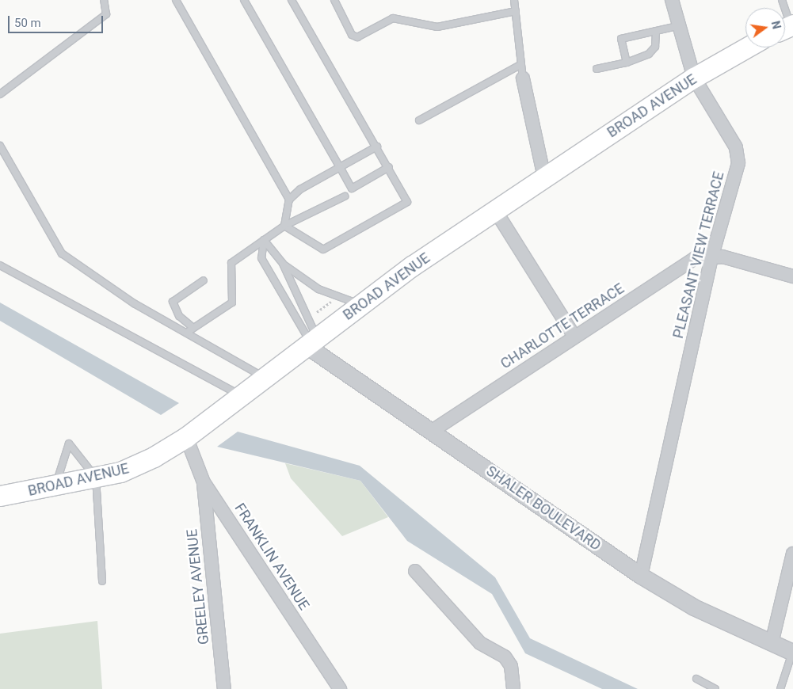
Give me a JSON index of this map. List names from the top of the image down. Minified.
{"streets":{"main road":["BROAD AVENUE"],"street":["PLEASANT VIEW TERRACE","CHARLOTTE TERRACE","SHALER BOULEVARD","FRANKLIN AVENUE","GREELEY AVENUE"]},"crossings":[["BROAD AVENUE","PLEASANT VIEW TERRACE"],["BROAD AVENUE","SHALER BOULEVARD"],["BROAD AVENUE","FRANKLIN AVENUE"],["PLEASANT VIEW TERRACE","CHARLOTTE TERRACE"],["PLEASANT VIEW TERRACE","SHALER BOULEVARD"],["CHARLOTTE TERRACE","SHALER BOULEVARD"],["FRANKLIN AVENUE","GREELEY AVENUE"]],"scale_bar":"50 m","north":"right"}
